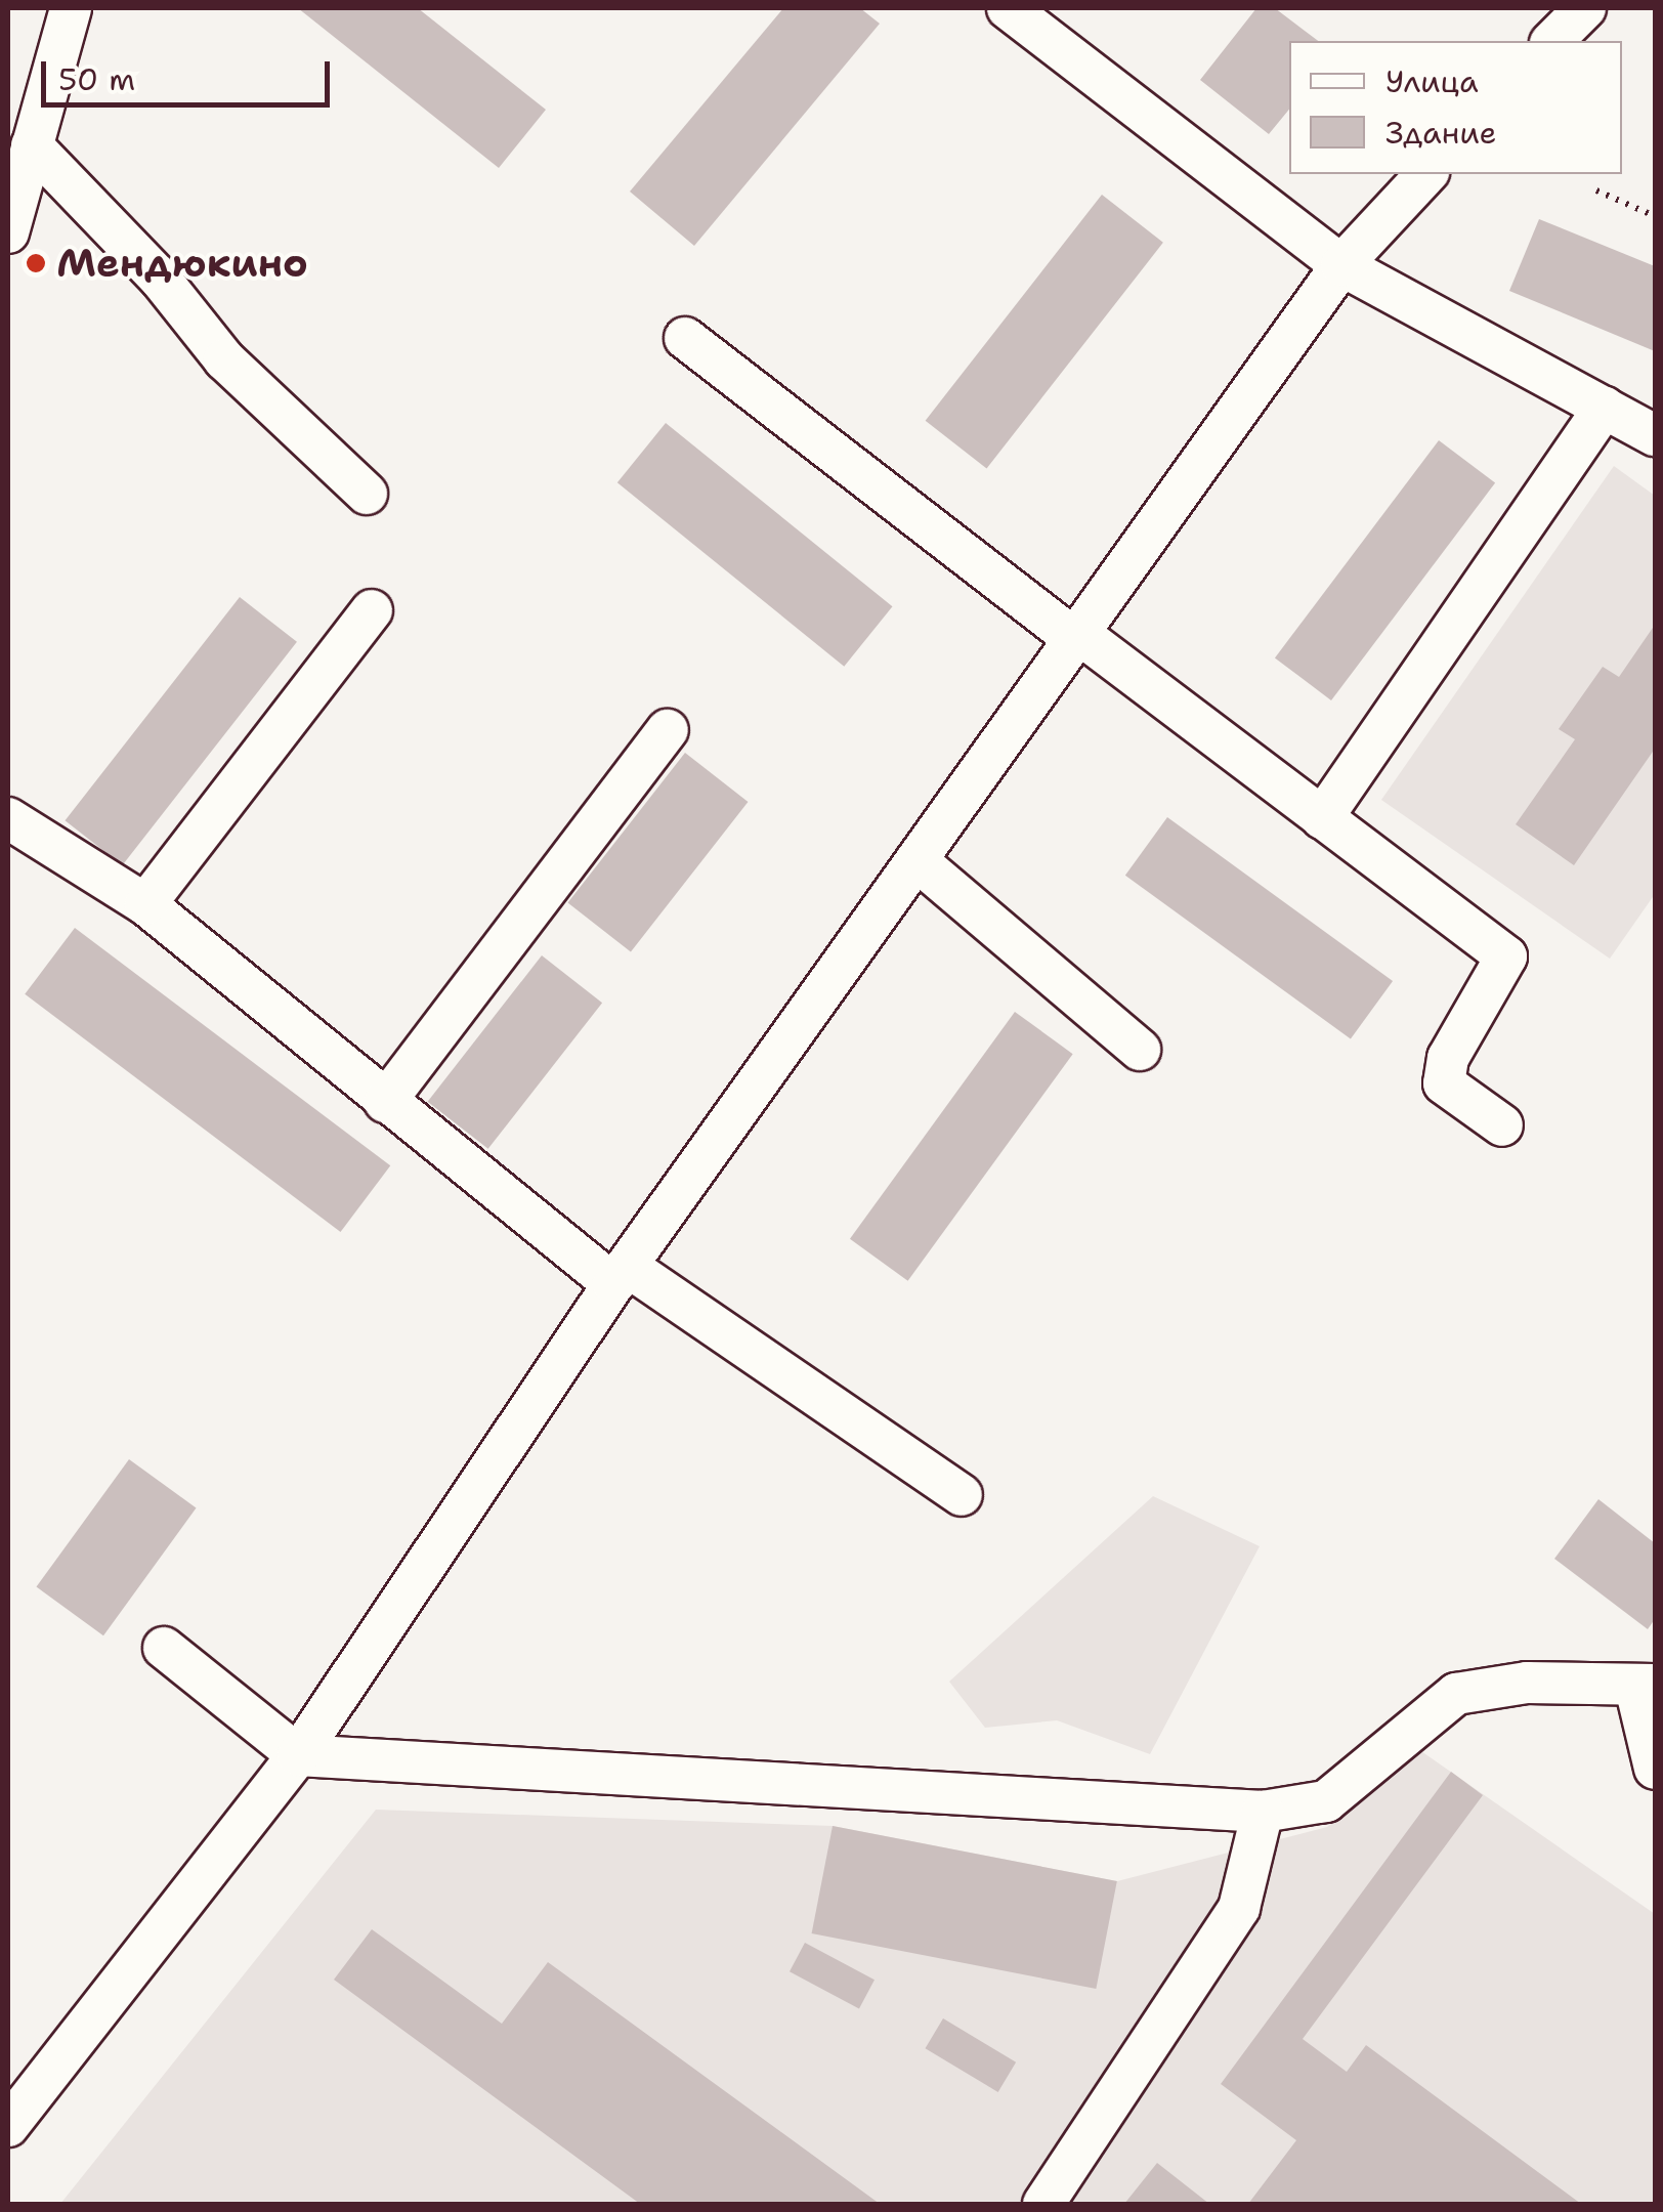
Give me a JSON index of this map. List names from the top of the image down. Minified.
{"places":["Мендюкино"],"legend":["Улица","Здание"],"scale_bar":"50 m"}
